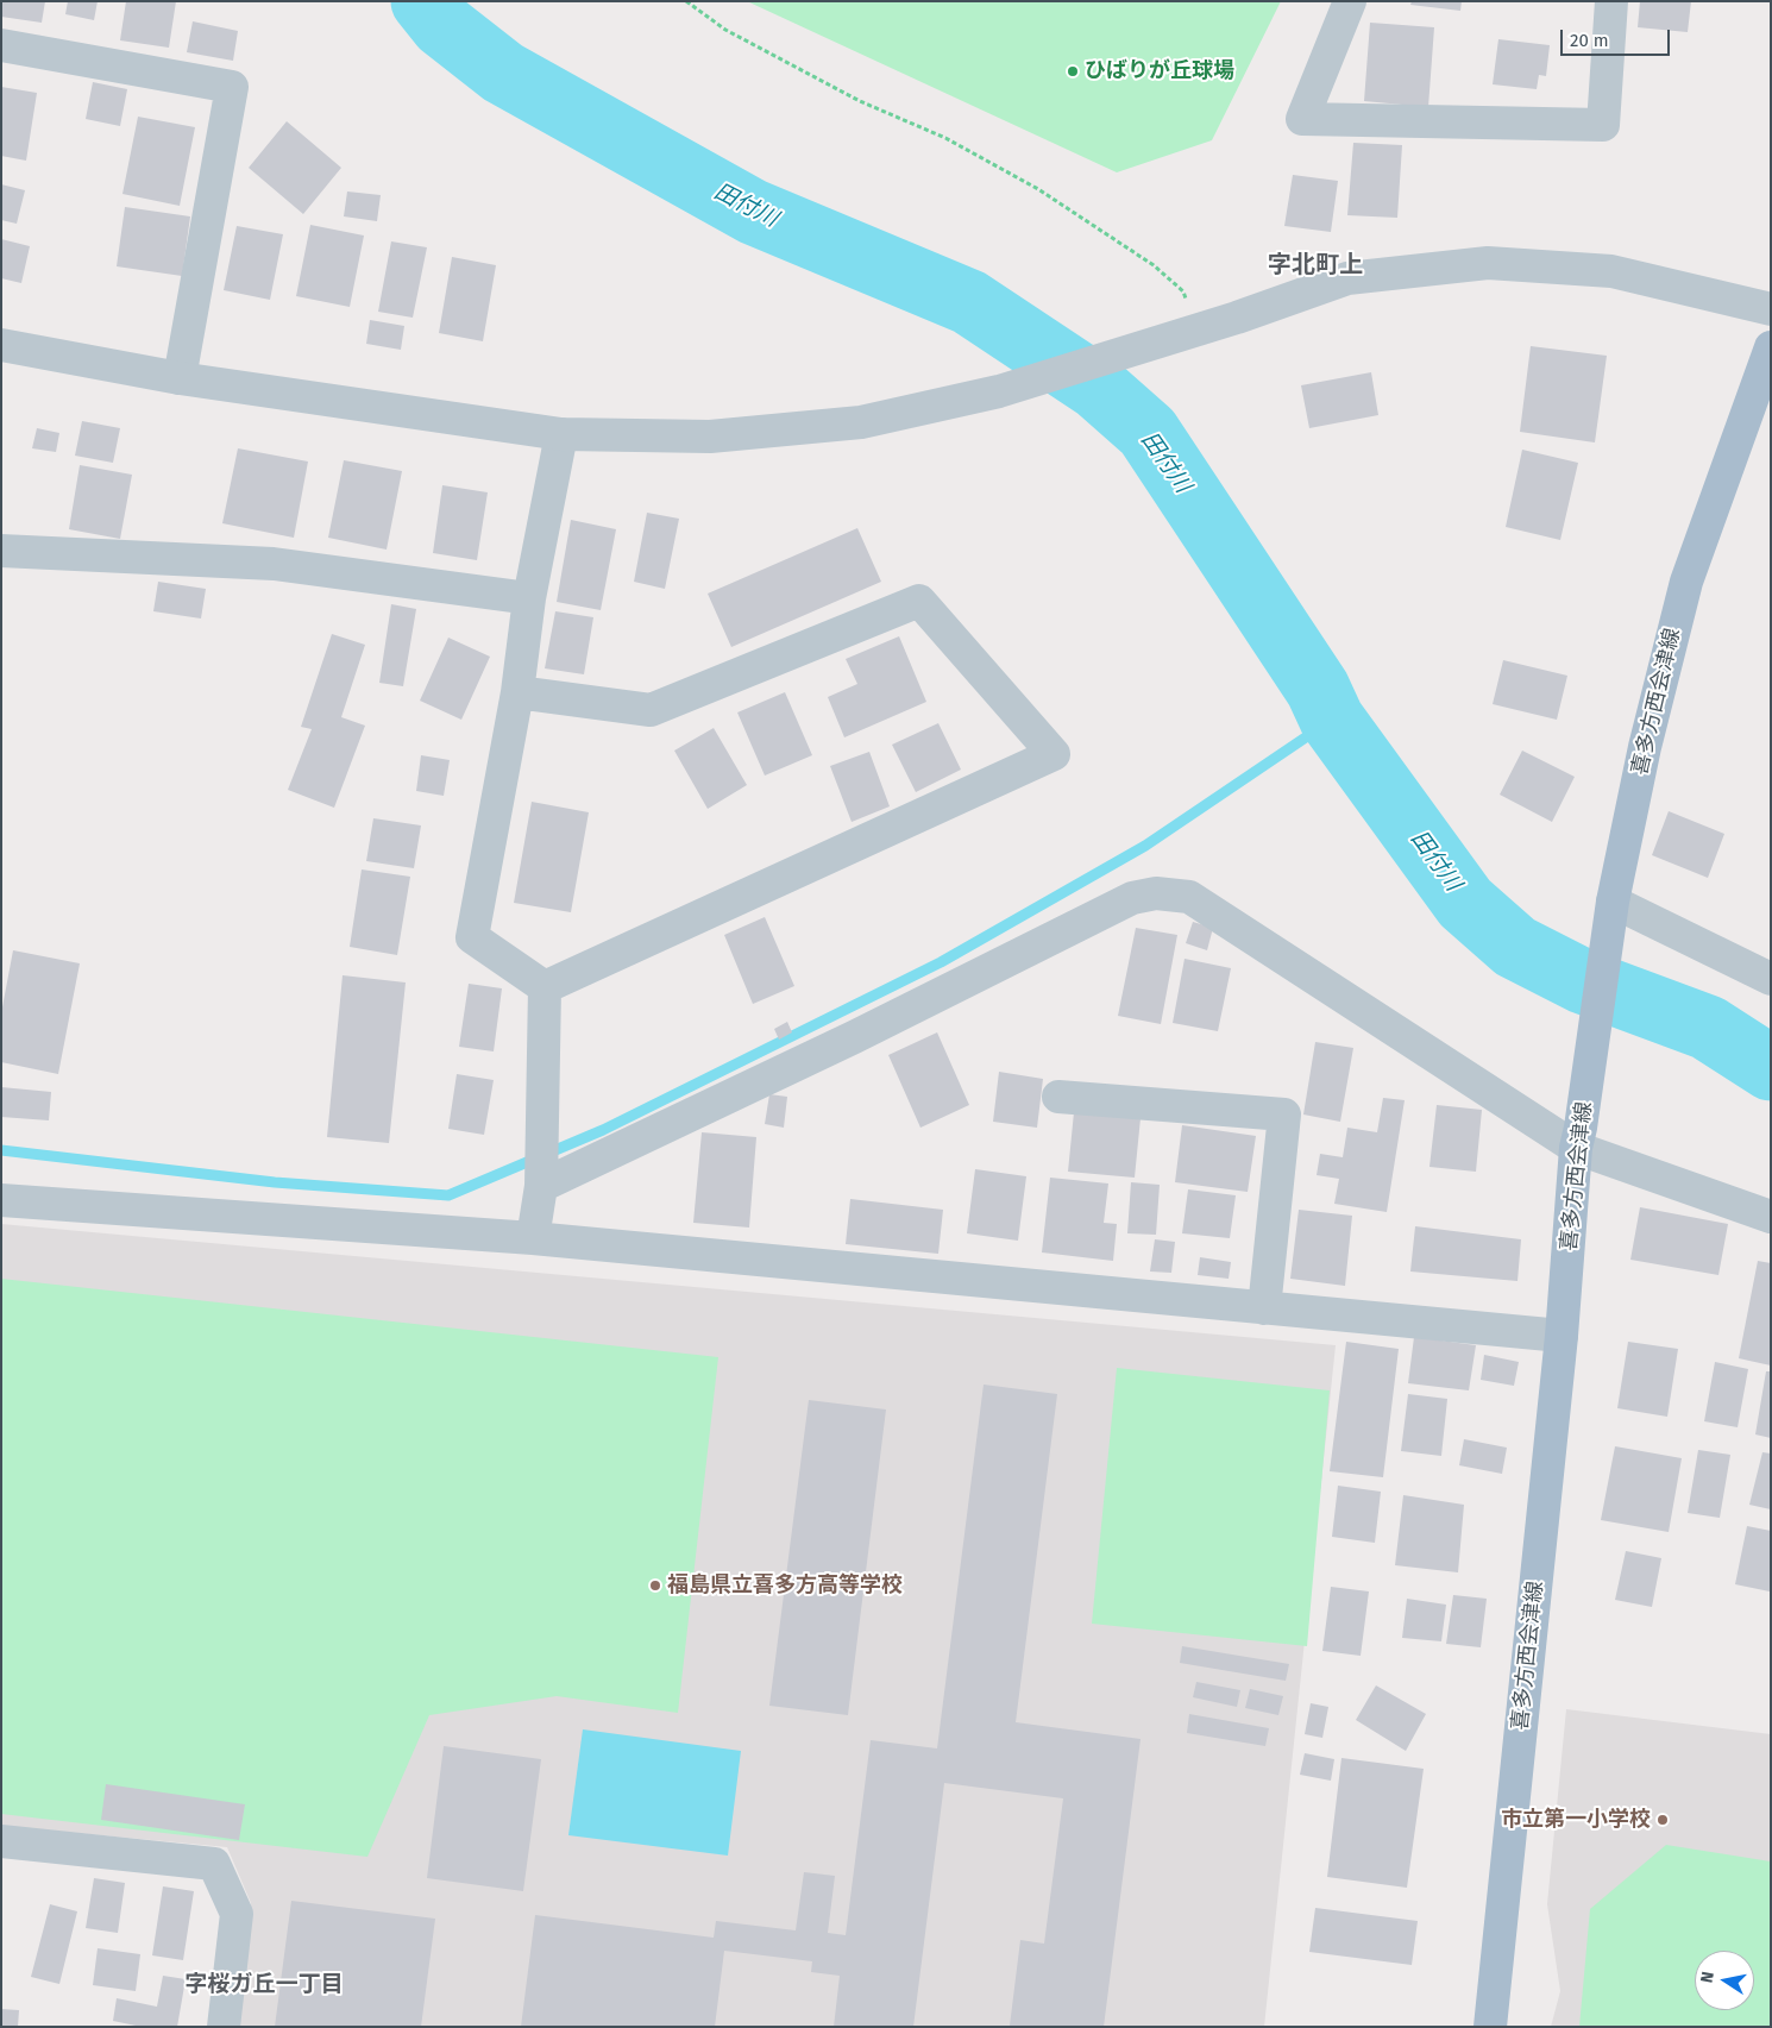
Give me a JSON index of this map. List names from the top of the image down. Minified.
{"streets":{"main road":["喜多方西会津線"]},"districts":["字北町上","字桜ガ丘一丁目"],"water":["田付川"],"places":["ひばりが丘球場","福島県立喜多方高等学校","市立第一小学校"],"scale_bar":"20 m","north":"left"}
